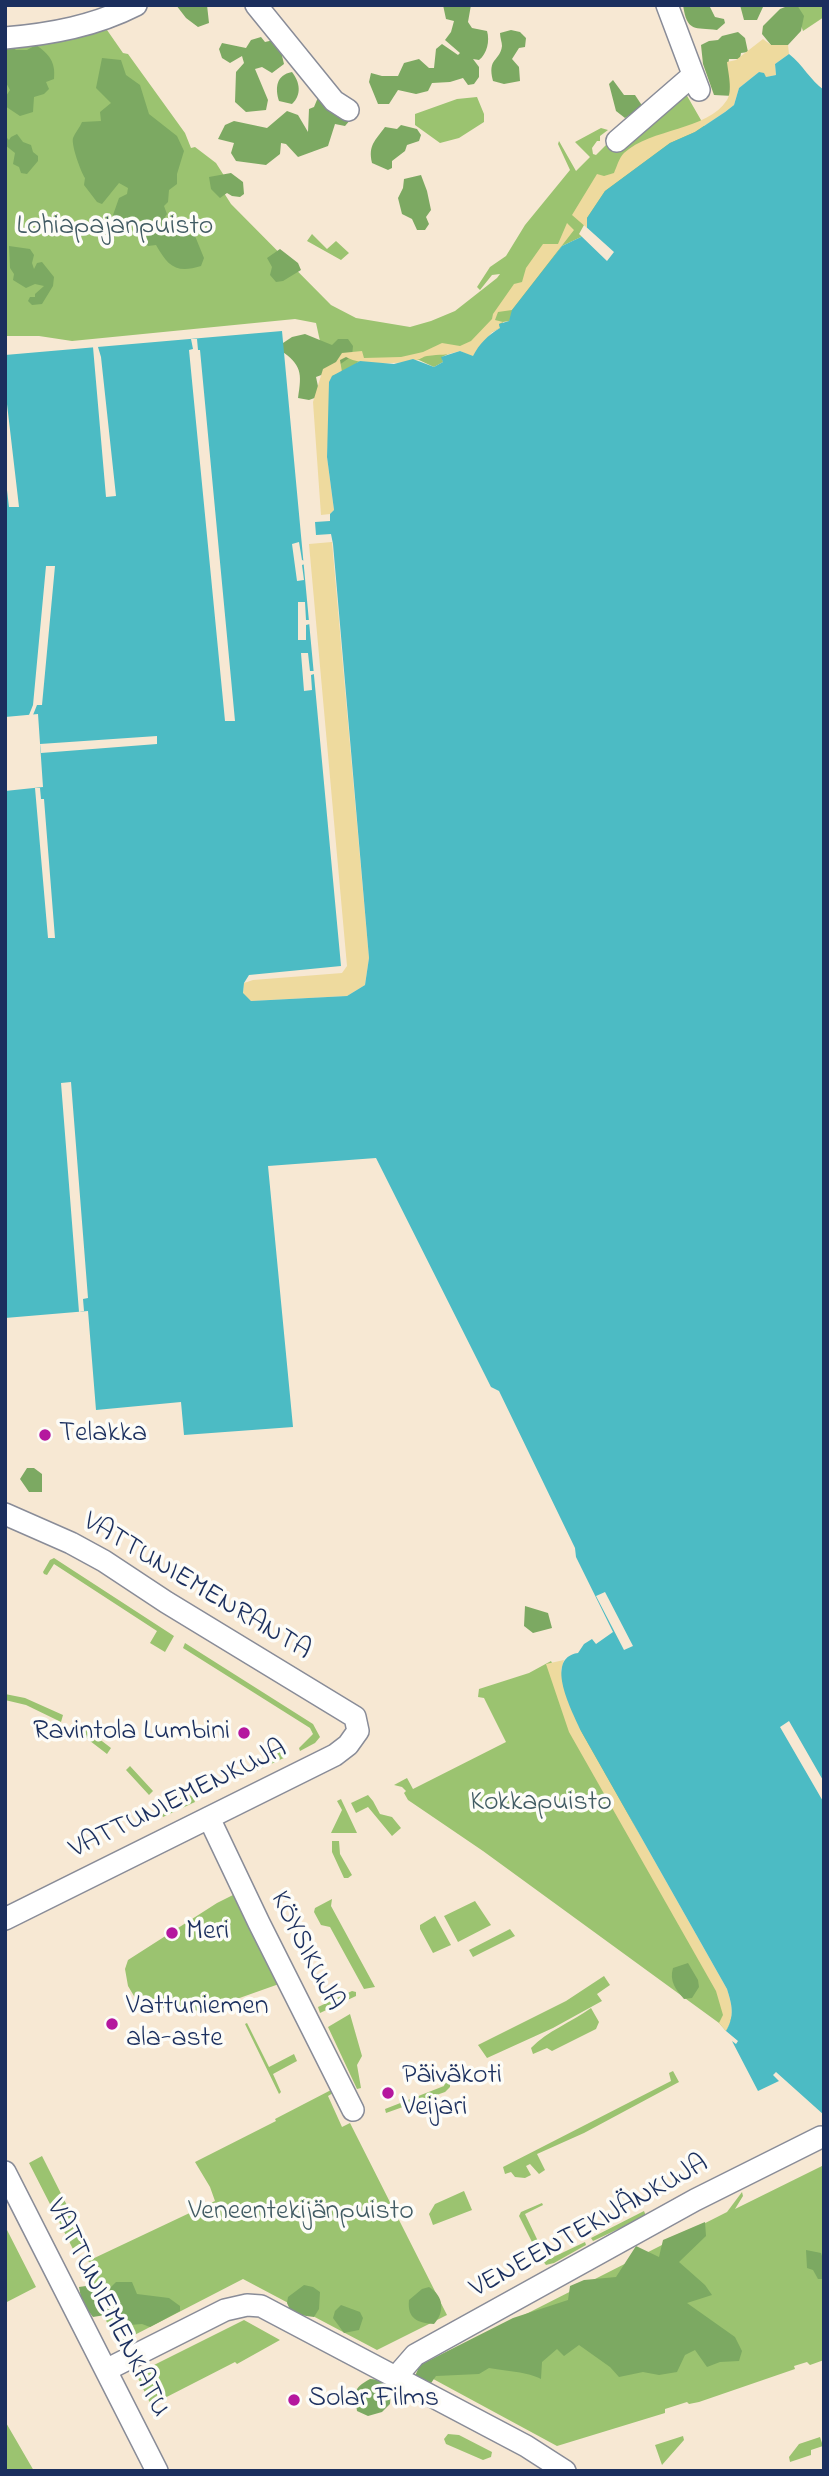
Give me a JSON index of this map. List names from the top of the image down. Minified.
{"streets":{"street":["VATTUNIEMENRANTA","VATTUNIEMENKUJA","KÖYSIKUJA","VENEENTEKIJÄNKUJA","VATTUNIEMENKATU"]},"crossings":[["VATTUNIEMENRANTA","VATTUNIEMENKUJA"],["VATTUNIEMENKUJA","KÖYSIKUJA"]],"parks":["Lohiapajanpuisto","Kokkapuisto","Veneentekijänpuisto"],"places":["Telakka","Ravintola Lumbini","Meri","Vattuniemen ala-aste","Päiväkoti Veijari","Solar Films"]}
